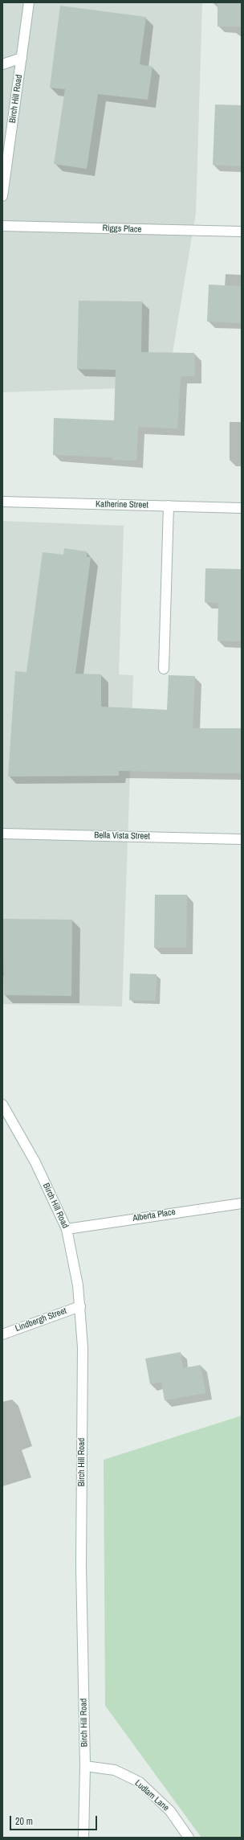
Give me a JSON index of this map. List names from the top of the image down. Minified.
{"streets":{"street":["Birch Hill Road","Riggs Place","Katherine Street","Bella Vista Street","Alberta Place","Lindbergh Street","Ludlam Lane"]},"crossings":[["Birch Hill Road","Alberta Place"],["Birch Hill Road","Lindbergh Street"],["Birch Hill Road","Ludlam Lane"]],"scale_bar":"20 m"}
